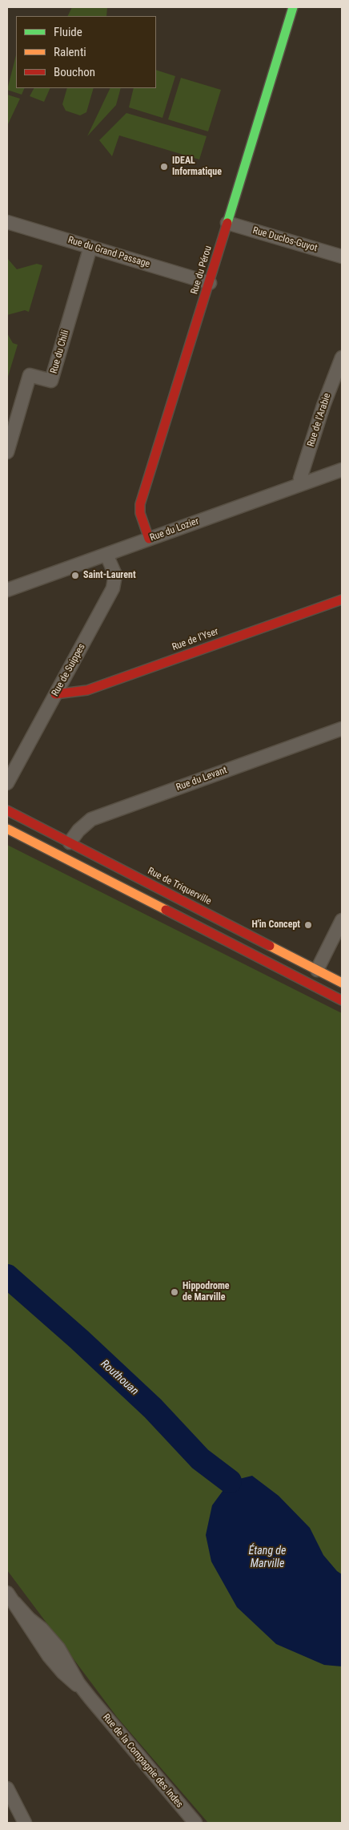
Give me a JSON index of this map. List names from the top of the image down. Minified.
{"streets":{"street":["Rue Duclos-Guyot","Rue du Grand Passage","Rue du Pérou","Rue du Chili","Rue de l'Arabie","Rue du Lozier","Rue de l'Yser","Rue de Suippes","Rue du Levant","Rue de Triquerville","Rue de la Compagnie des Indes"]},"crossings":[["Rue Duclos-Guyot","Rue du Pérou"],["Rue du Grand Passage","Rue du Pérou"],["Rue du Grand Passage","Rue du Chili"],["Rue du Pérou","Rue du Lozier"],["Rue de l'Arabie","Rue du Lozier"],["Rue du Lozier","Rue de Suippes"],["Rue de l'Yser","Rue de Suippes"],["Rue du Levant","Rue de Triquerville"]],"water":["Routhouan","Étang de Marville"],"places":["IDEAL Informatique","Saint-Laurent","H'in Concept","Hippodrome de Marville"],"legend":["Fluide","Ralenti","Bouchon"]}
